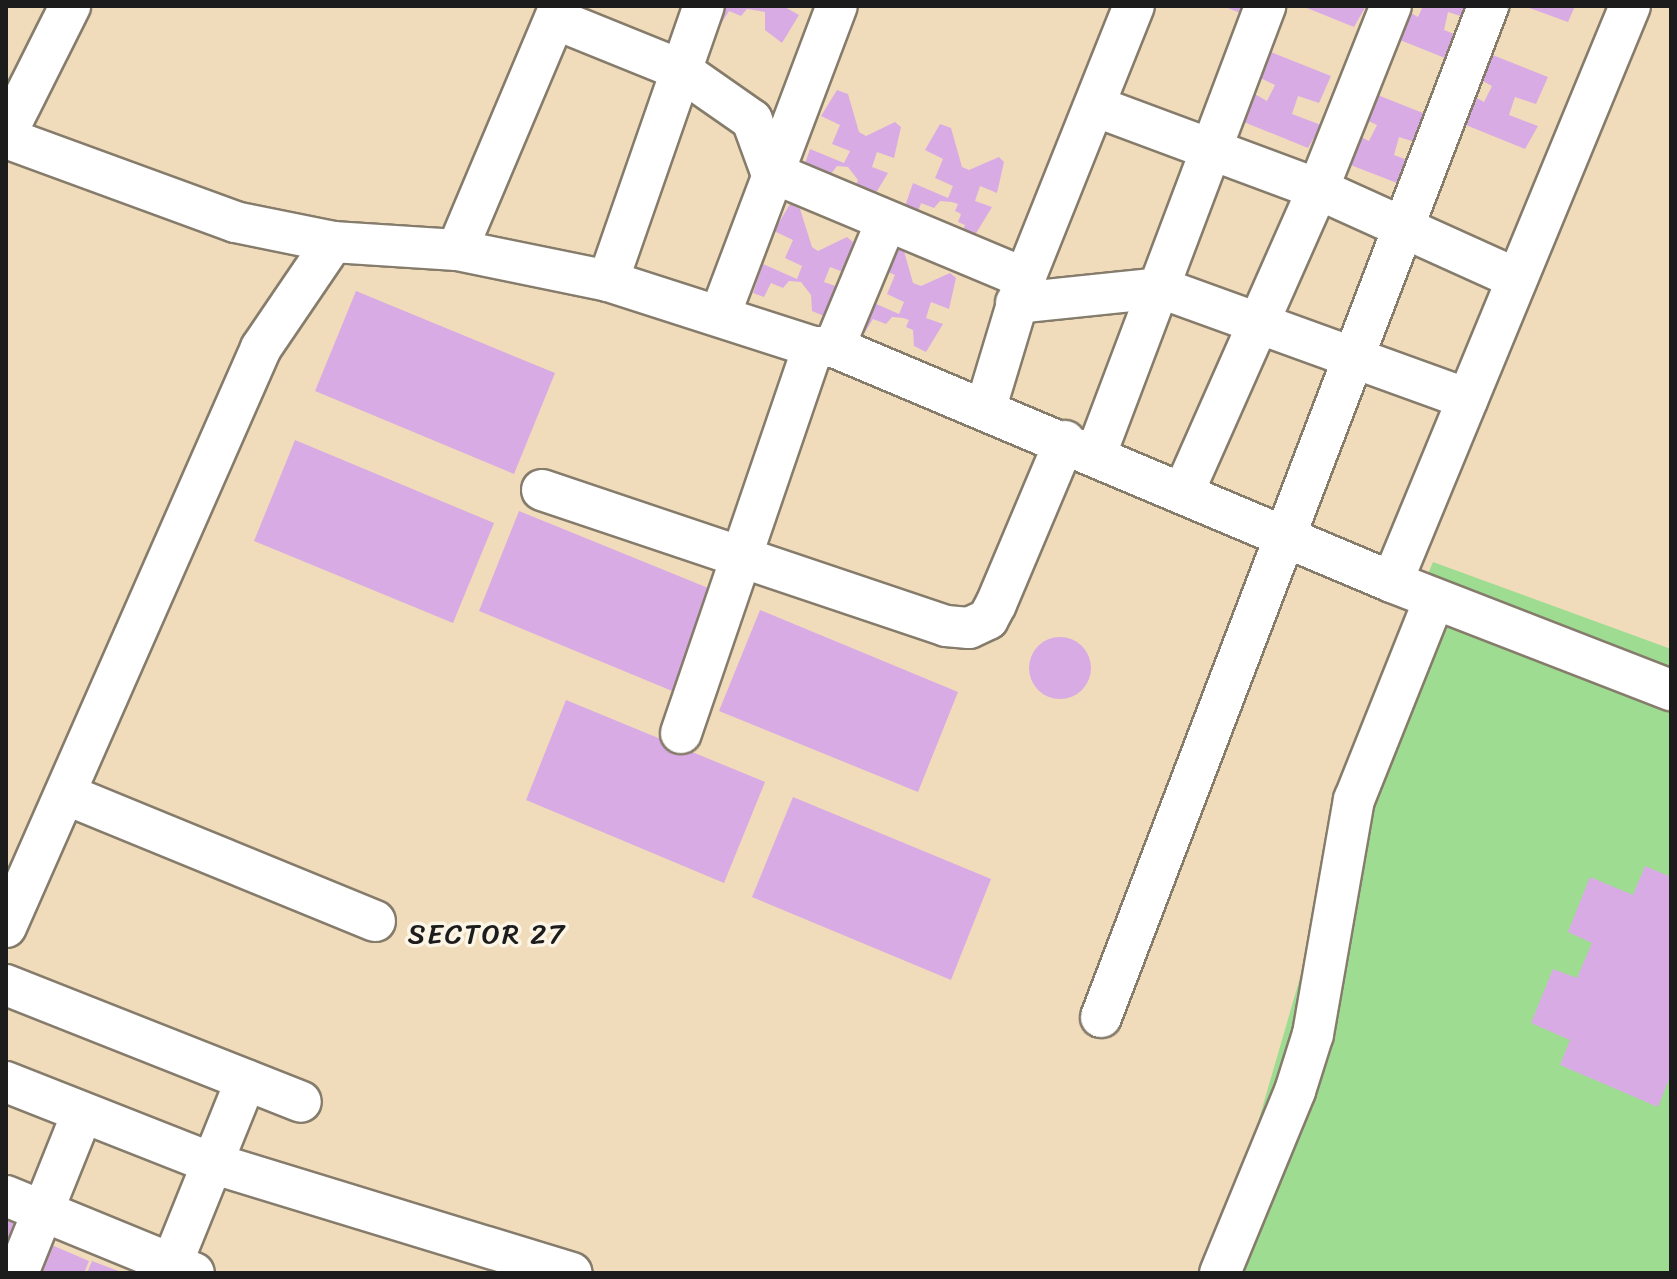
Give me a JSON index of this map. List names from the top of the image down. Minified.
{"districts":["SECTOR 27"]}
